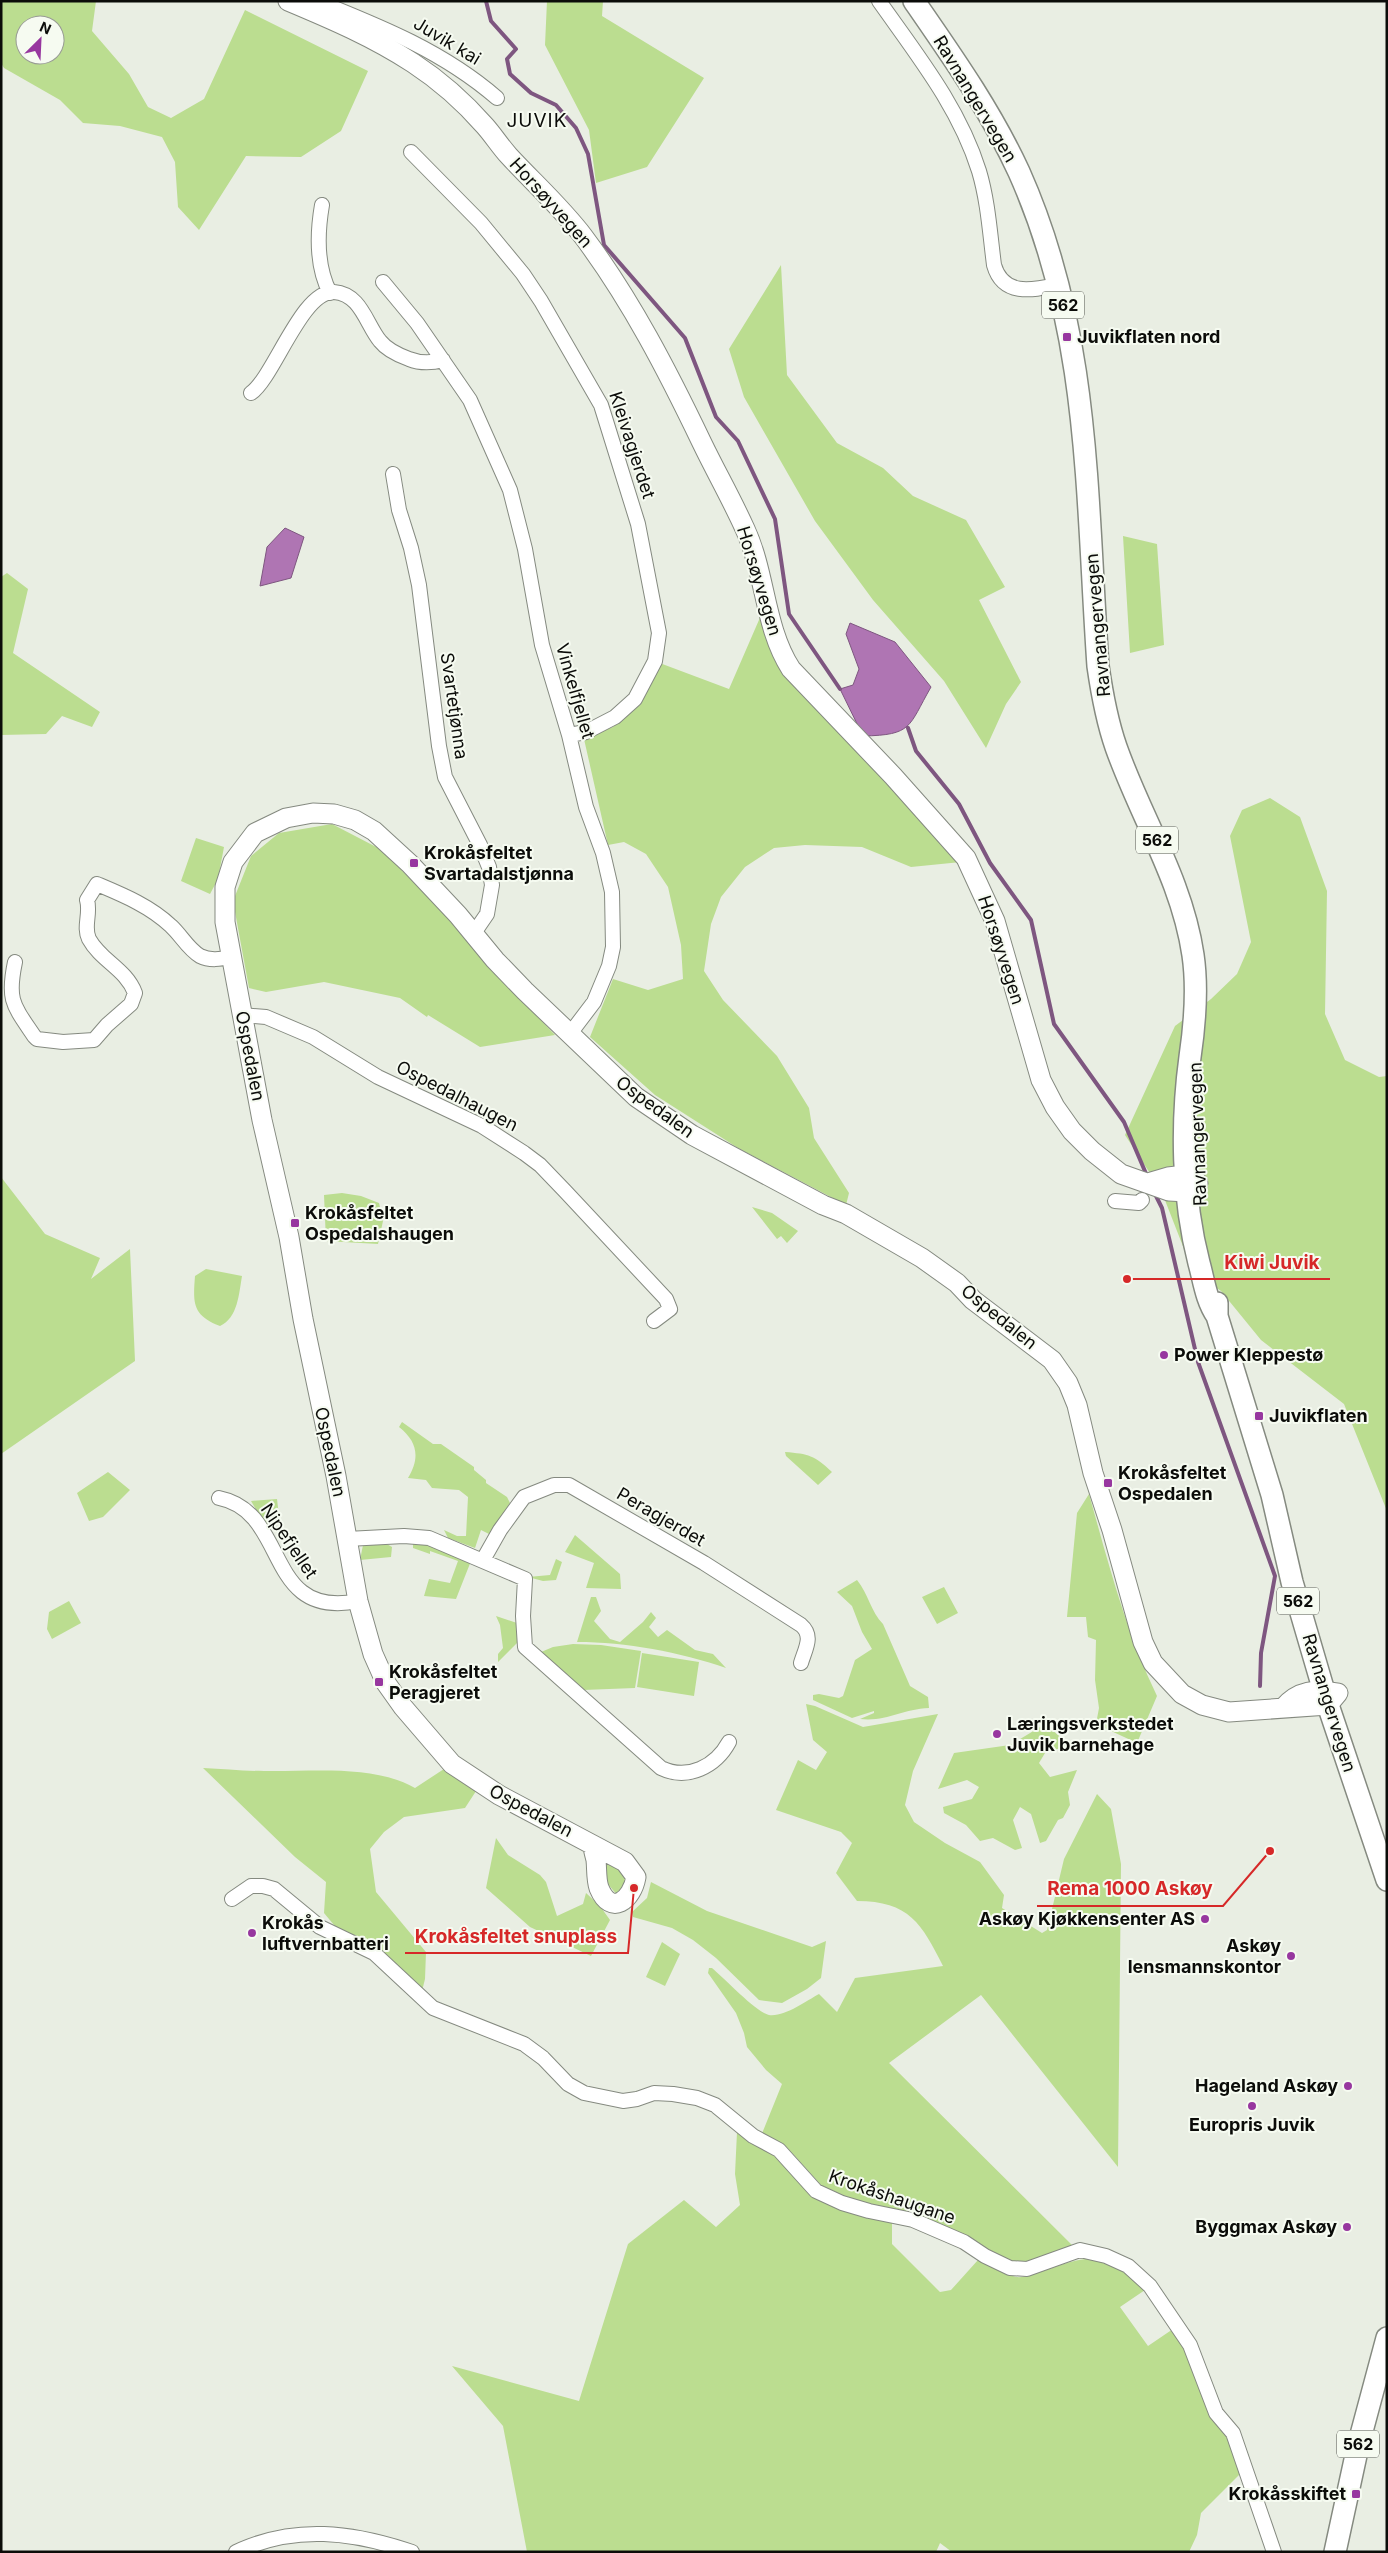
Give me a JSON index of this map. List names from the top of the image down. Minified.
{"streets":{"main road":["Ravnangervegen","562"],"street":["Juvik kai","Horsøyvegen","Kleivagjerdet","Vinkelfjellet","Svartetjønna","Ospedalen","Ospedalhaugen","Peragjerdet","Nipefjellet","Krokåshaugane"]},"crossings":[["Ravnangervegen","Horsøyvegen"],["Ravnangervegen","Ospedalen"],["Kleivagjerdet","Vinkelfjellet"],["Vinkelfjellet","Ospedalen"],["Svartetjønna","Ospedalen"],["Ospedalen","Ospedalhaugen"],["Ospedalen","Nipefjellet"]],"districts":["JUVIK"],"places":{"transit":["Juvikflaten nord","Krokåsfeltet Svartadalstjønna","Krokåsfeltet Ospedalshaugen","Juvikflaten","Krokåsfeltet Ospedalen","Krokåsfeltet Peragjeret","Krokåsskiftet"],"other":["Kiwi Juvik","Power Kleppestø","Læringsverkstedet Juvik barnehage","Rema 1000 Askøy","Krokåsfeltet snuplass","Askøy Kjøkkensenter AS","Krokås luftvernbatteri","Askøy lensmannskontor","Hageland Askøy","Europris Juvik","Byggmax Askøy"]},"north":"top right"}
